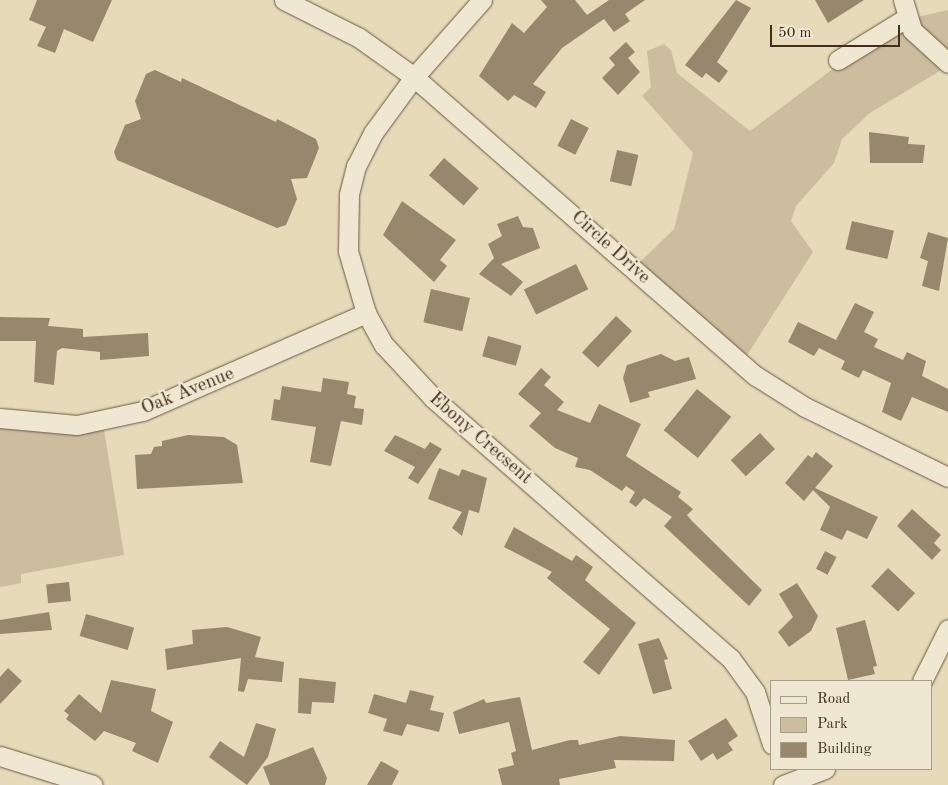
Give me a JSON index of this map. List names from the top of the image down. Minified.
{"streets":{"street":["Circle Drive","Oak Avenue","Ebony Crecsent"]},"crossings":[["Circle Drive","Ebony Crecsent"],["Oak Avenue","Ebony Crecsent"]],"legend":["Road","Park","Building"],"scale_bar":"50 m"}
